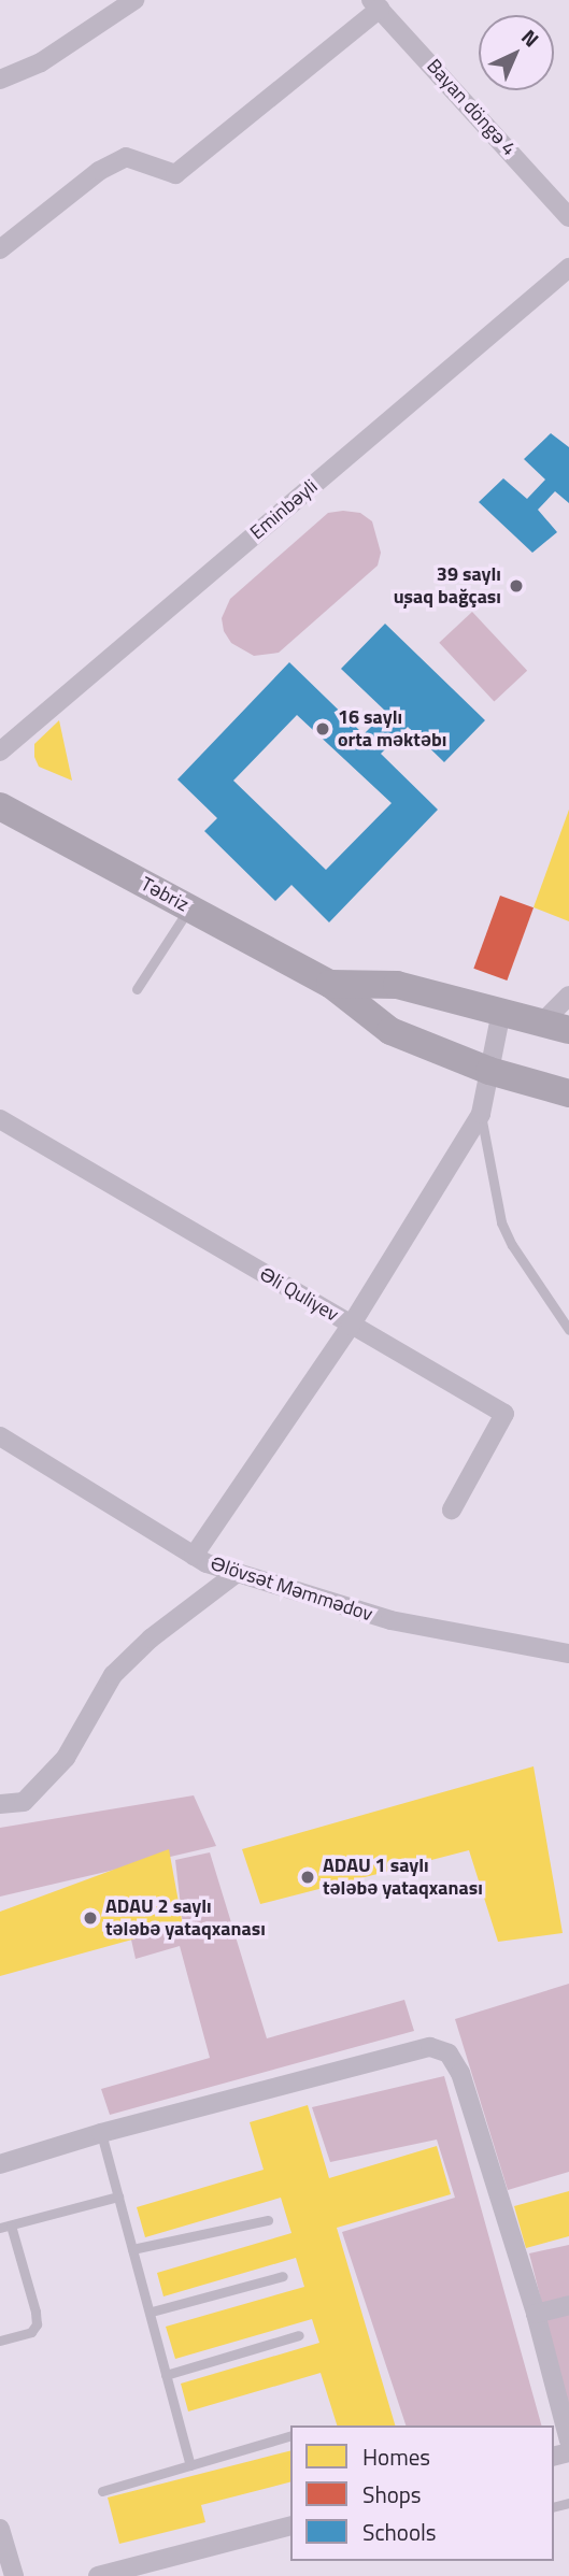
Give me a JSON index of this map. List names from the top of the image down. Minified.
{"streets":{"main road":["Təbriz"],"street":["Bayan döngə 4","Eminbəyli","Əli Quliyev","Əlövsət Məmmədov"]},"places":["39 saylı uşaq bağçası","16 saylı orta məktəbı","ADAU 1 saylı tələbə yataqxanası","ADAU 2 saylı tələbə yataqxanası"],"legend":["Homes","Shops","Schools"],"north":"top right"}
